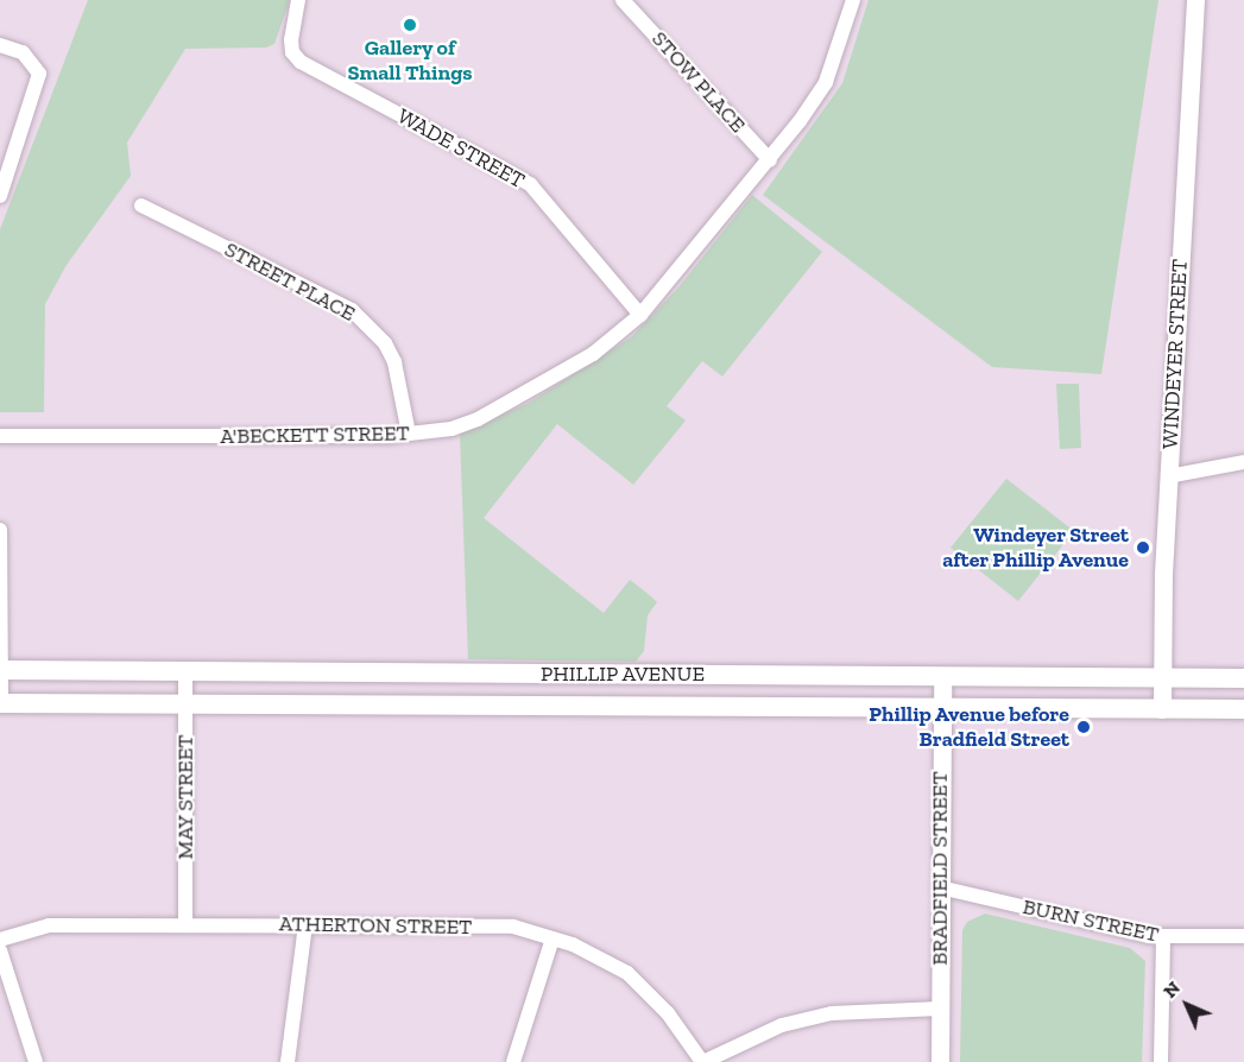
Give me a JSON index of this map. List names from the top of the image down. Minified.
{"streets":{"main road":["PHILLIP AVENUE"],"street":["STOW PLACE","WADE STREET","STREET PLACE","WINDEYER STREET","A'BECKETT STREET","MAY STREET","BRADFIELD STREET","BURN STREET","ATHERTON STREET"]},"crossings":[["STOW PLACE","A'BECKETT STREET"],["WADE STREET","A'BECKETT STREET"],["STREET PLACE","A'BECKETT STREET"],["WINDEYER STREET","PHILLIP AVENUE"],["PHILLIP AVENUE","MAY STREET"],["PHILLIP AVENUE","BRADFIELD STREET"],["MAY STREET","ATHERTON STREET"],["BRADFIELD STREET","BURN STREET"]],"places":["Gallery of Small Things","Windeyer Street after Phillip Avenue","Phillip Avenue before Bradfield Street"],"north":"top left"}
